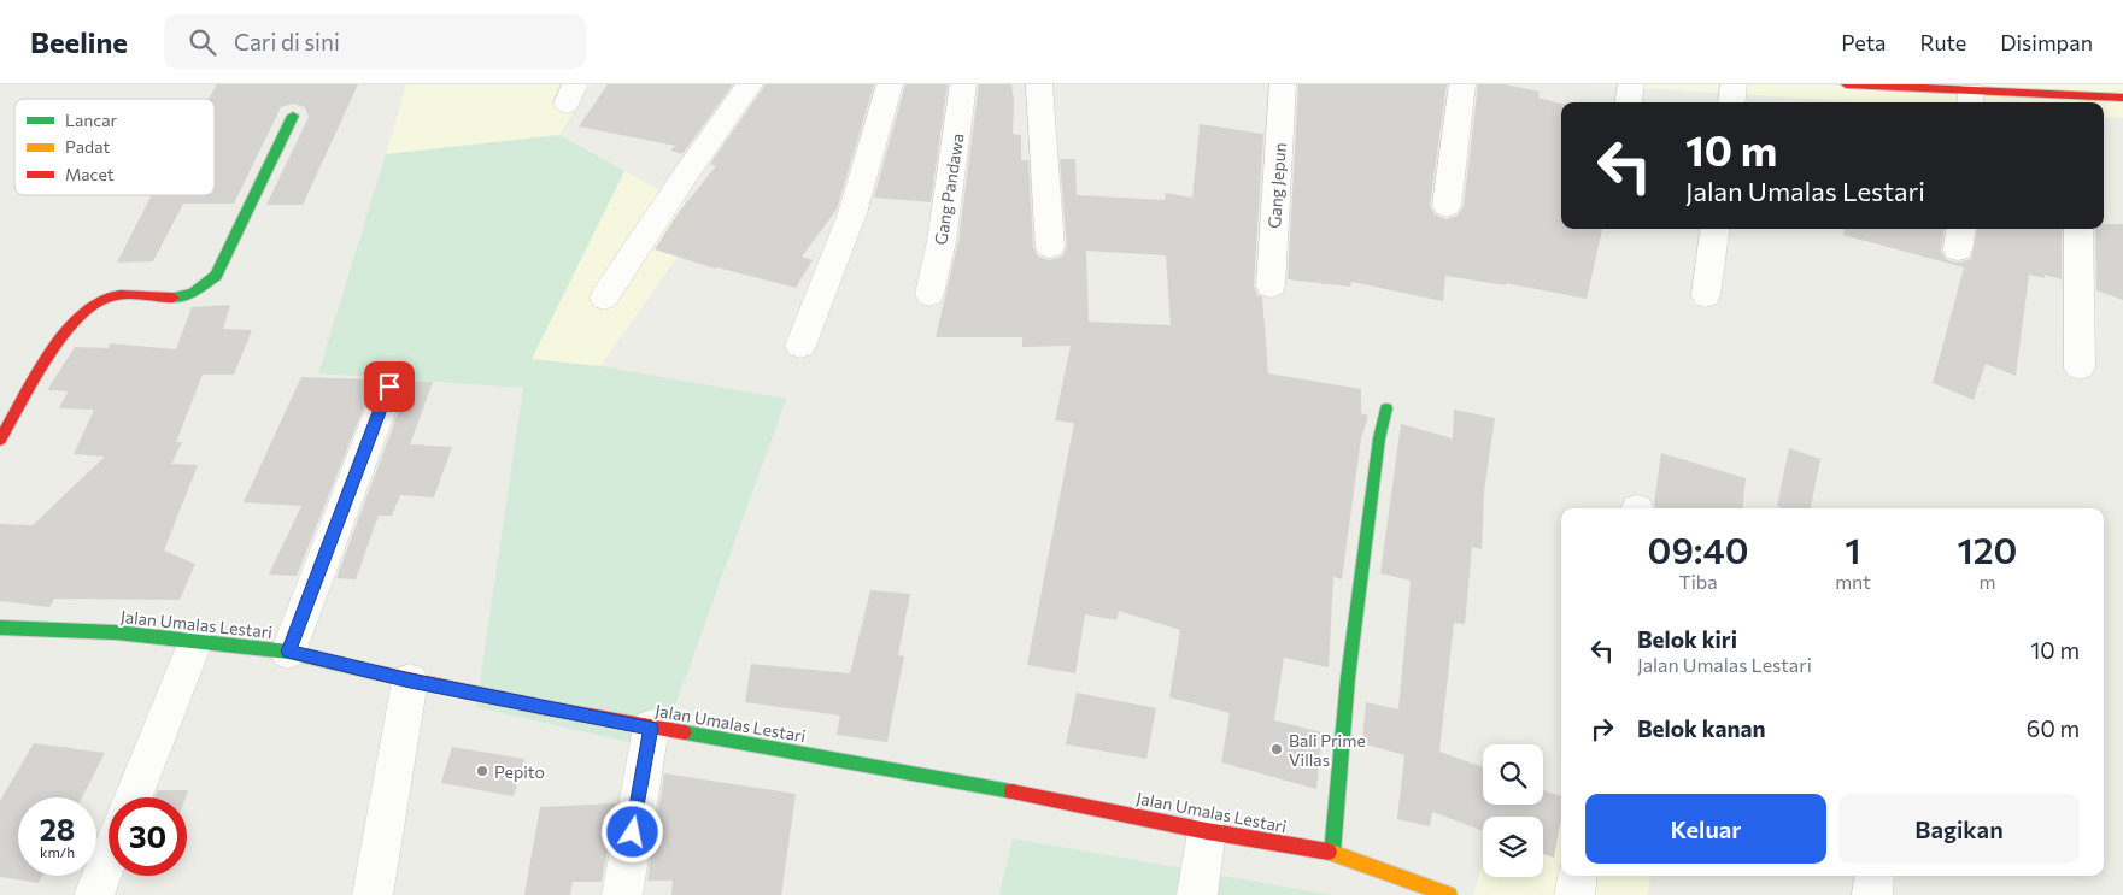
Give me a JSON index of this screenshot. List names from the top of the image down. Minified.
{"streets":{"street":["Gang Jepun","Gang Pandawa","Jalan Umalas Lestari"]},"places":["Bali Prime Villas","Pepito"],"legend":["Lancar","Padat","Macet"],"page":{"header":"Beeline","search":"Cari di sini","nav":["Peta","Rute","Disimpan"],"turn":["10 m","Jalan Umalas Lestari"],"eta":["09:40","Tiba","1","mnt","120","m"],"list":[{"name":"Belok kiri","note":"Jalan Umalas Lestari","value":"10 m"},{"name":"Belok kanan","value":"60 m"}],"buttons":["Keluar","Bagikan"],"speed":"28 km/h","limit":"30"}}
